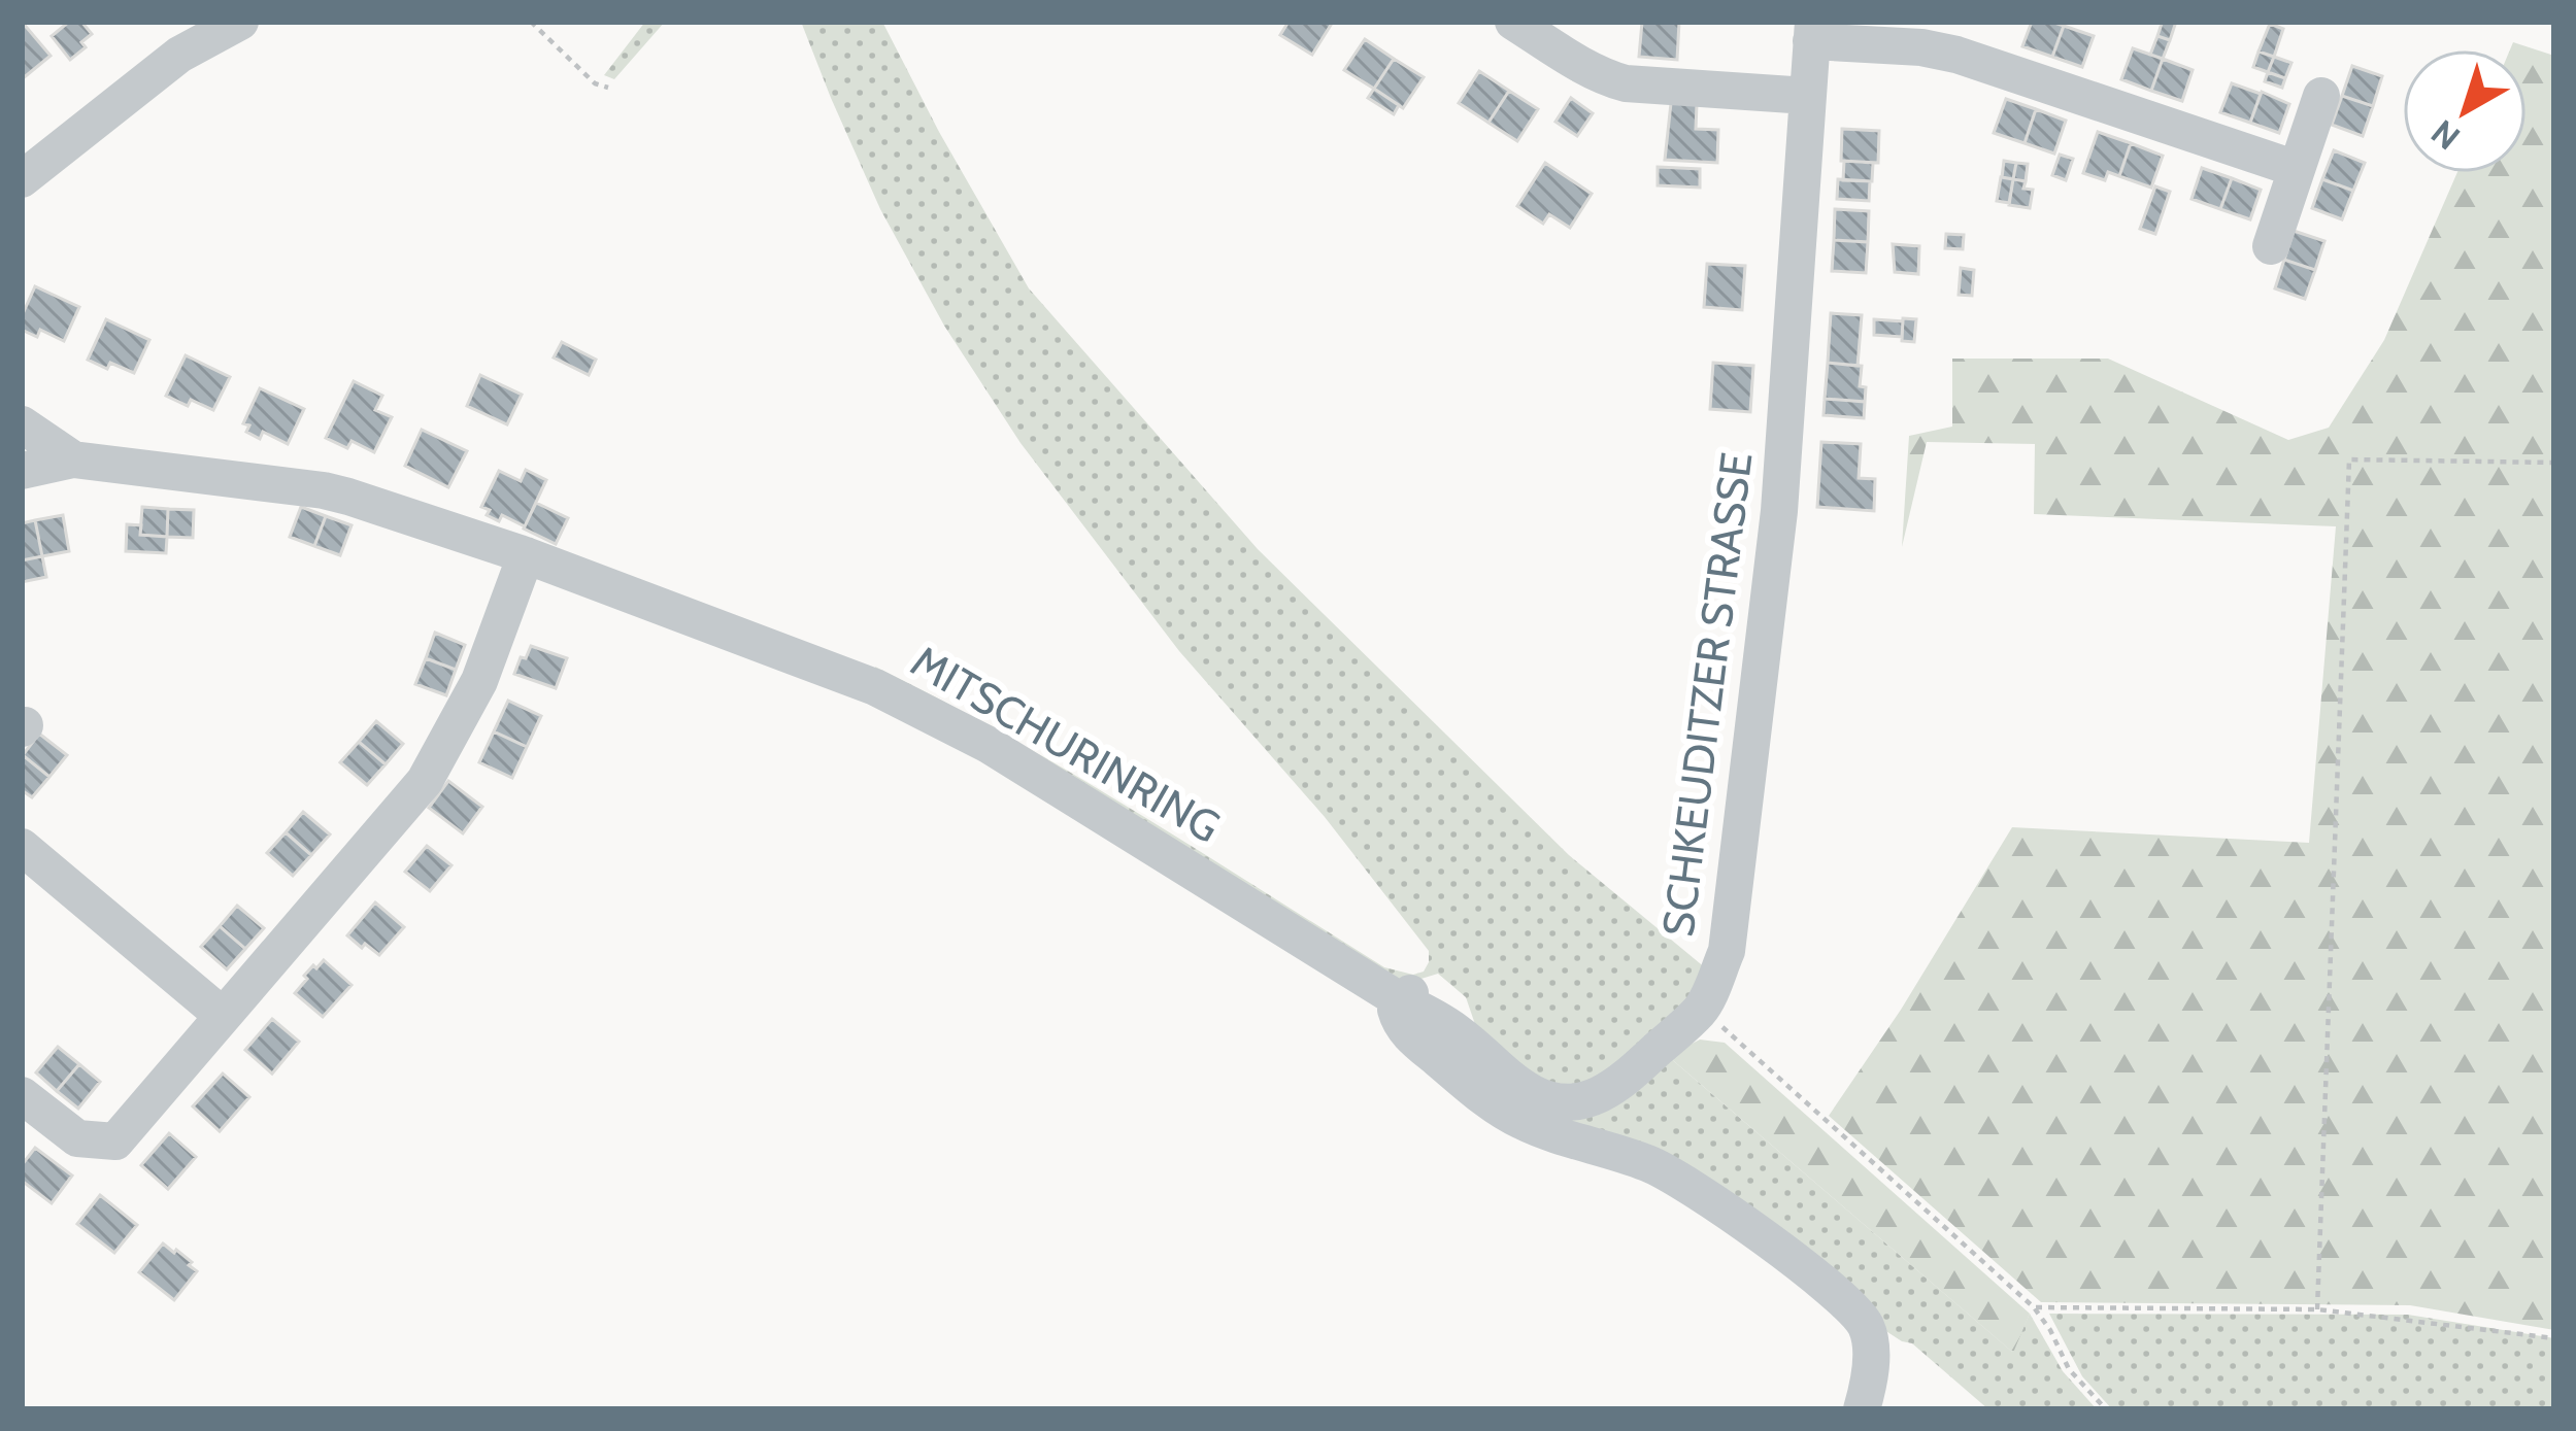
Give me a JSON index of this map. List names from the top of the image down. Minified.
{"streets":{"street":["SCHKEUDITZER STRASSE","MITSCHURINRING"]},"crossings":[["SCHKEUDITZER STRASSE","MITSCHURINRING"]],"north":"bottom left"}
